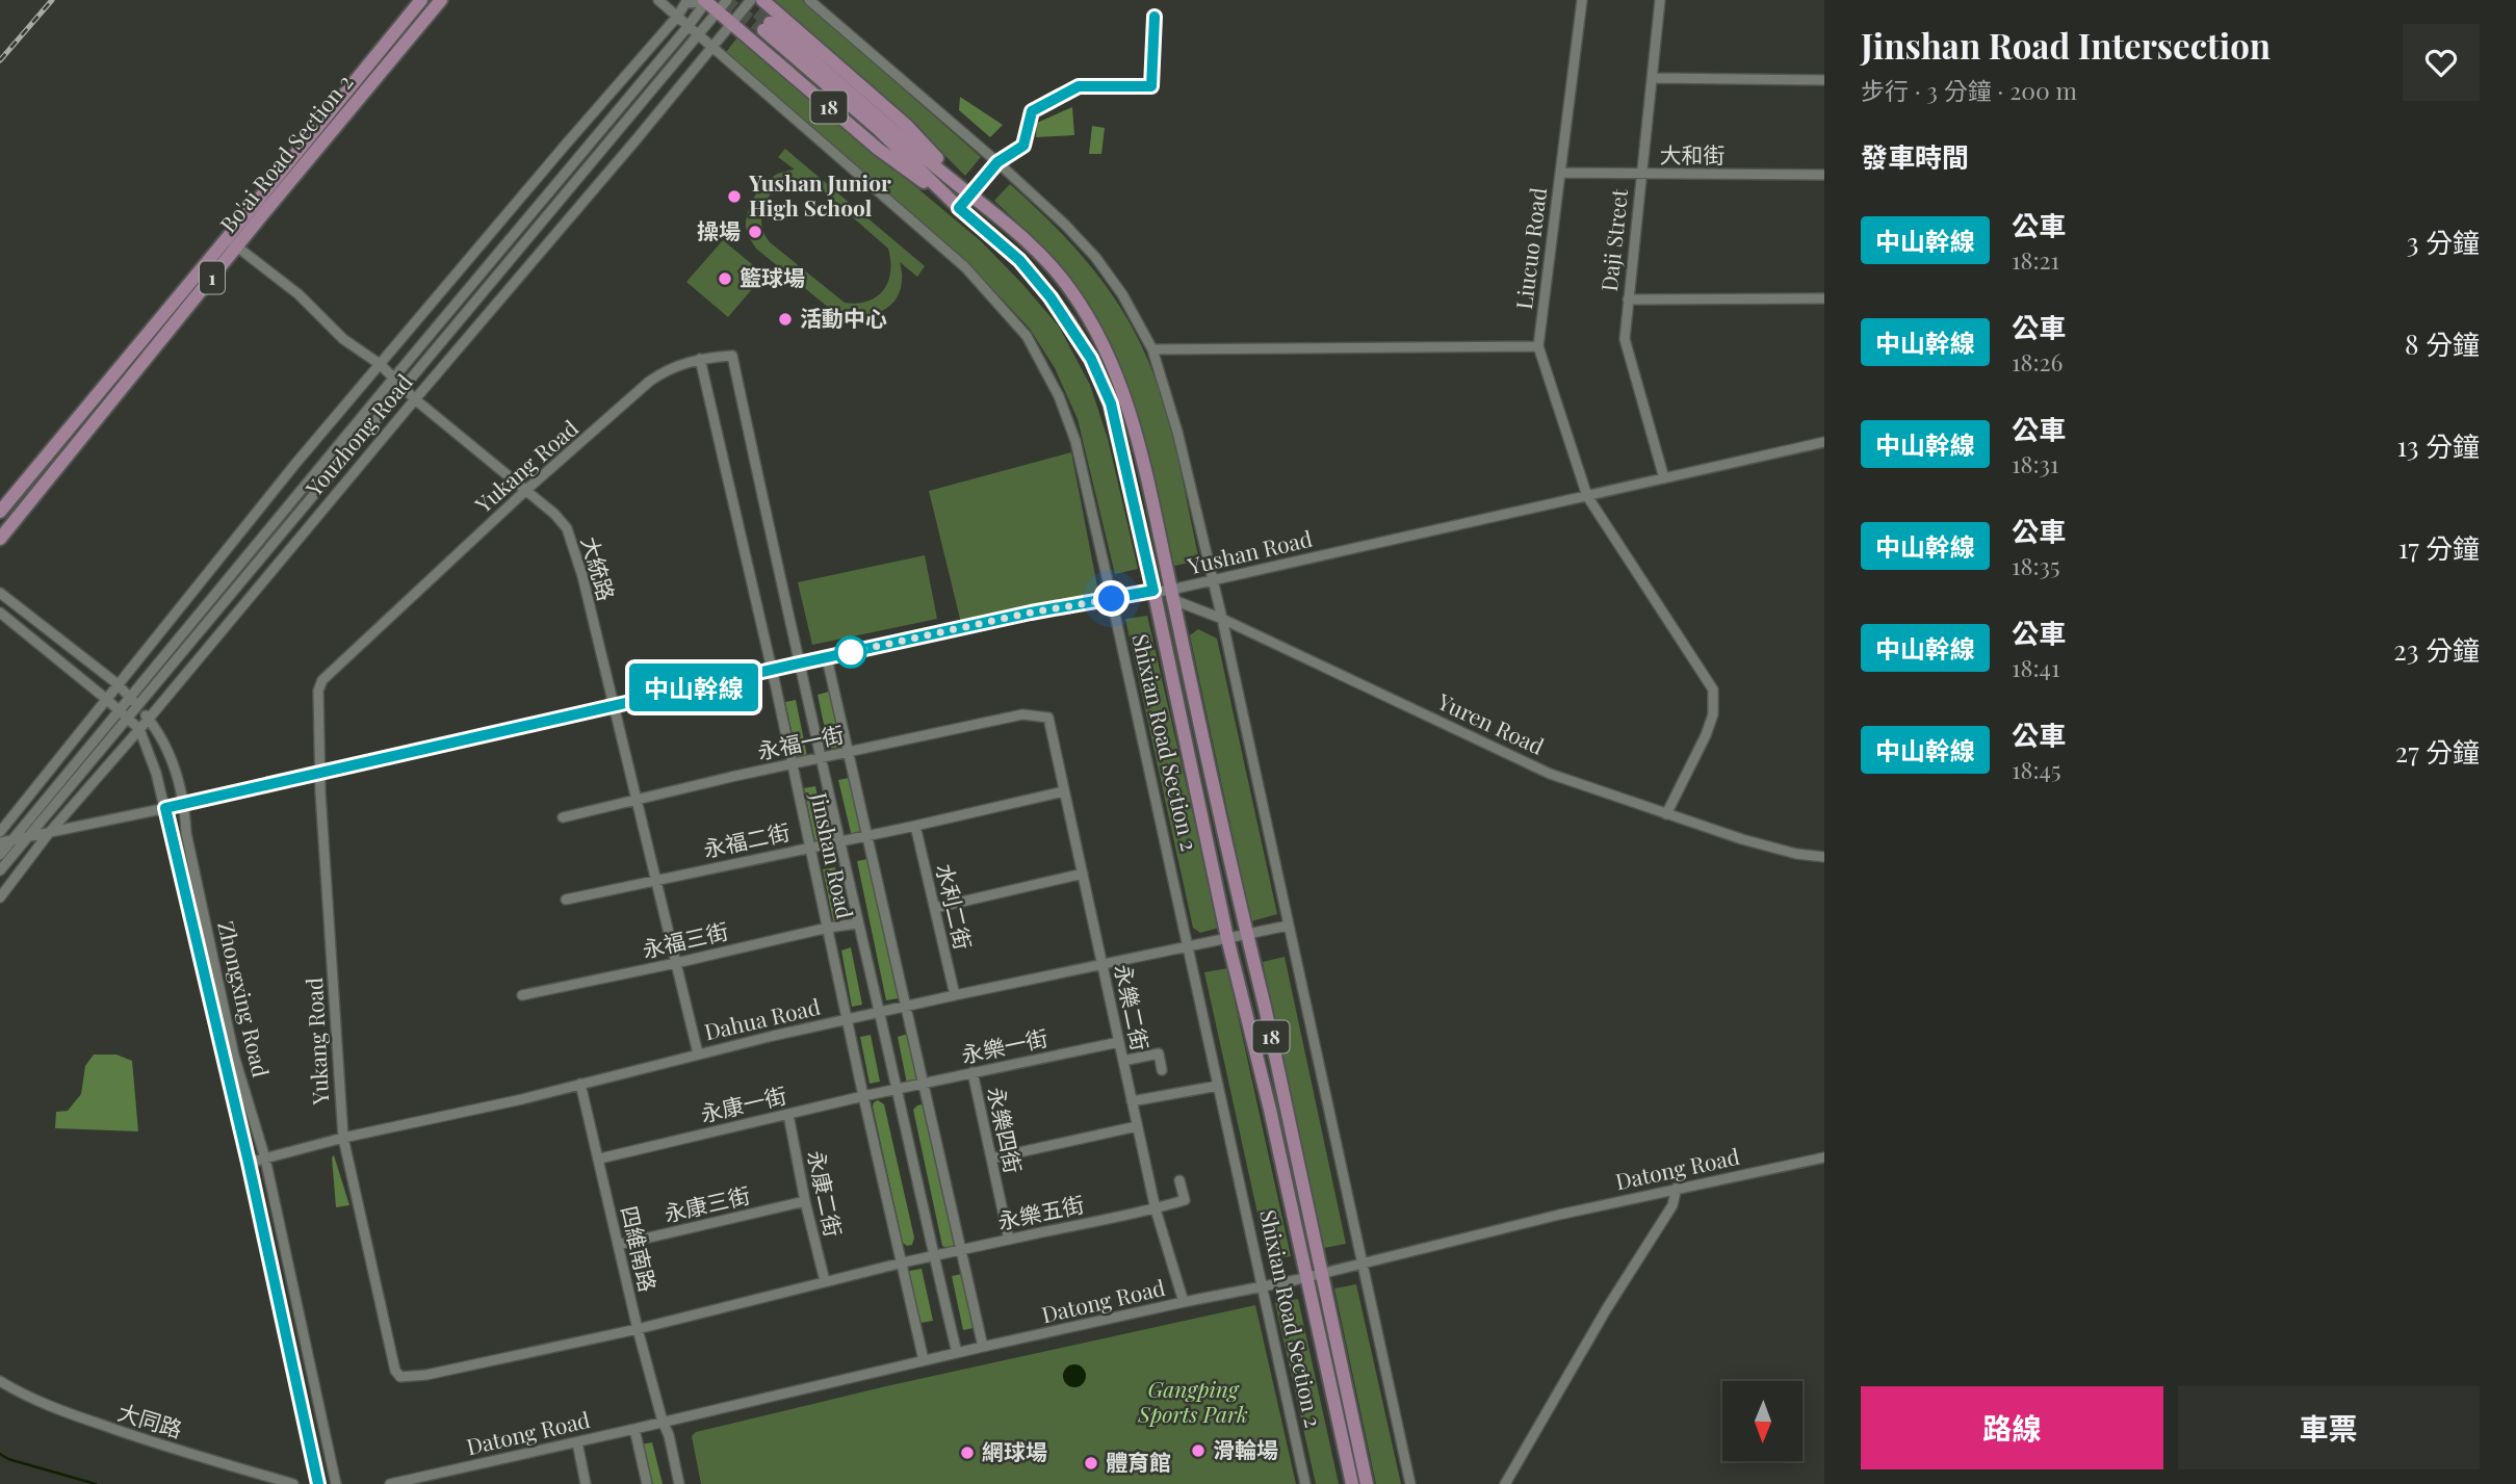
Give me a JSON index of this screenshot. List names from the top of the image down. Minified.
{"streets":{"main road":["18","Bo'ai Road Section 2","1","Shixian Road Section 2"],"street":["大和街","Daji Street","Liucuo Road","Youzhong Road","Yukang Road","Yushan Road","大統路","Yuren Road","永福一街","永福二街","Jinshan Road","水利二街","永福三街","Zhongxing Road","永樂二街","Dahua Road","永樂一街","永康一街","永樂四街","Datong Road","永康二街","永康三街","永樂五街","四維南路","大同路"]},"crossings":[["Bo'ai Road Section 2","大統路"],["大和街","Daji Street"],["大和街","Liucuo Road"],["Daji Street","Yushan Road"],["Liucuo Road","Yushan Road"],["Liucuo Road","Yuren Road"],["Youzhong Road","大統路"],["Youzhong Road","Shixian Road Section 2"],["Youzhong Road","Zhongxing Road"],["Yukang Road","大統路"],["Yukang Road","Jinshan Road"],["Yukang Road","Dahua Road"],["Yukang Road","永康二街"],["Yukang Road","永樂五街"],["Yukang Road","四維南路"],["Yushan Road","Yuren Road"],["Yushan Road","Shixian Road Section 2"],["大統路","永福一街"],["大統路","永福二街"],["大統路","永福三街"],["大統路","Dahua Road"],["Yuren Road","Shixian Road Section 2"],["Shixian Road Section 2","Dahua Road"],["Shixian Road Section 2","Datong Road"],["永福一街","Jinshan Road"],["永福一街","永樂二街"],["永福二街","Jinshan Road"],["永福二街","水利二街"],["永福二街","永樂二街"],["Jinshan Road","永福三街"],["Jinshan Road","Dahua Road"],["Jinshan Road","永樂一街"],["Jinshan Road","永康一街"],["Jinshan Road","Datong Road"],["Jinshan Road","永樂五街"],["水利二街","Dahua Road"],["Zhongxing Road","Dahua Road"],["永樂二街","Dahua Road"],["永樂二街","永樂一街"],["永樂二街","Datong Road"],["永樂二街","永樂五街"],["Dahua Road","四維南路"],["永樂一街","永康一街"],["永樂一街","永樂四街"],["永康一街","永康二街"],["永康一街","四維南路"],["永樂四街","永樂五街"],["Datong Road","四維南路"],["永康二街","永康三街"],["永康三街","四維南路"]],"parks":["Gangping Sports Park"],"places":["Yushan Junior High School","操場","籃球場","活動中心","滑輪場","網球場","體育館"],"lines":["bus line 中山幹線"],"north":"bottom","page":{"on_map":"中山幹線","heading":[["Jinshan Road Intersection","步行 · 3 分鐘 · 200 m"],"發車時間"],"list":[{"mark":"中山幹線","name":"公車","note":"18:21","value":"3 分鐘"},{"mark":"中山幹線","name":"公車","note":"18:26","value":"8 分鐘"},{"mark":"中山幹線","name":"公車","note":"18:31","value":"13 分鐘"},{"mark":"中山幹線","name":"公車","note":"18:35","value":"17 分鐘"},{"mark":"中山幹線","name":"公車","note":"18:41","value":"23 分鐘"},{"mark":"中山幹線","name":"公車","note":"18:45","value":"27 分鐘"}],"buttons":["路線","車票"]}}
